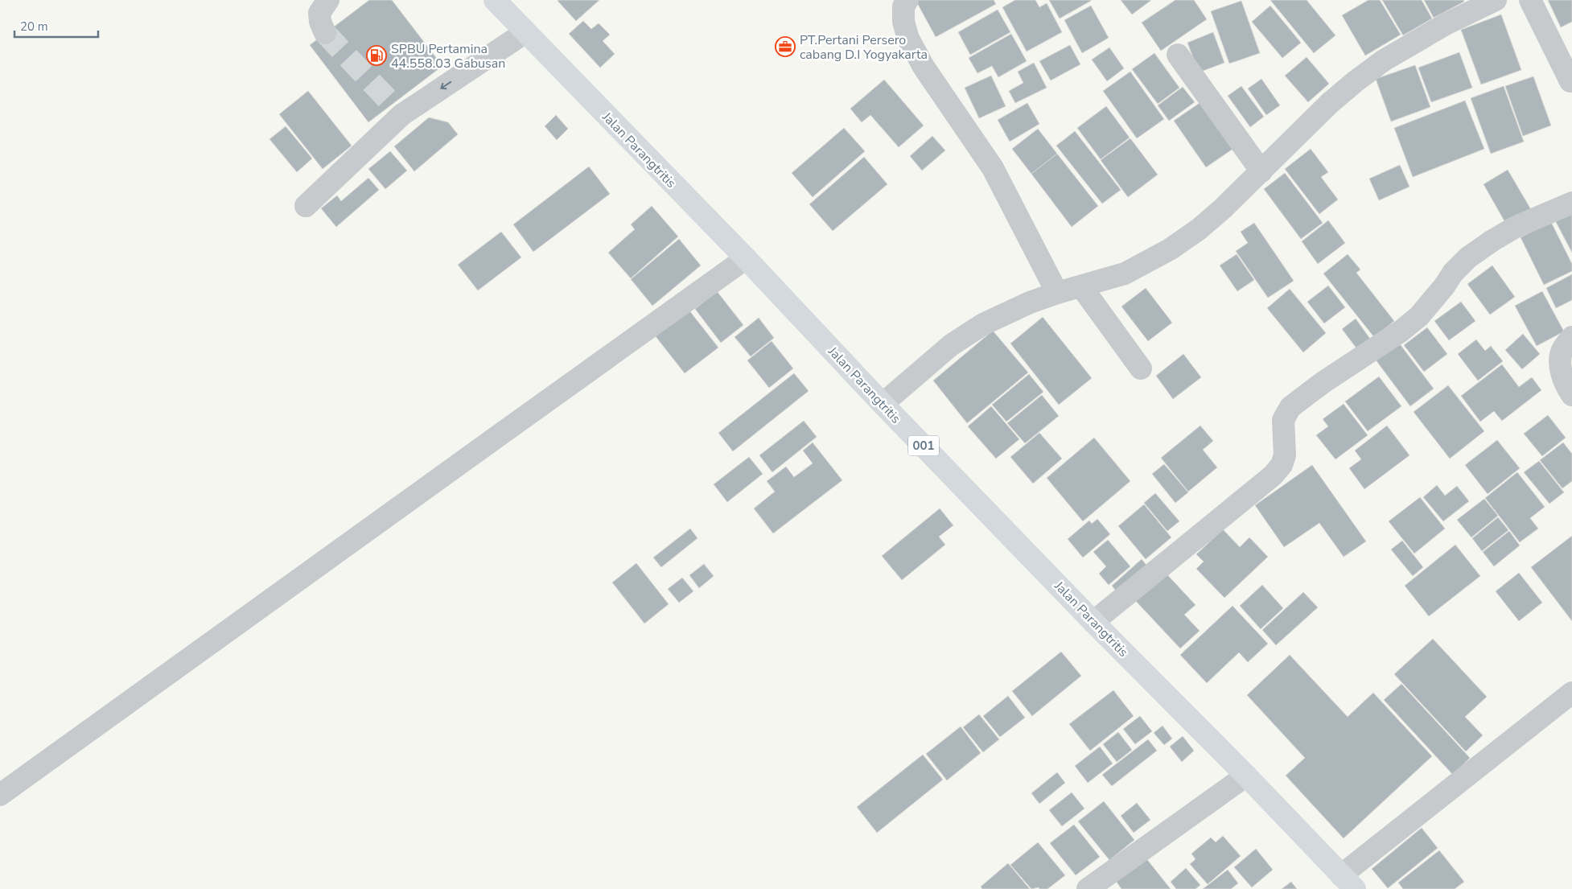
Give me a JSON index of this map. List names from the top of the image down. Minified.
{"streets":{"main road":["Jalan Parangtritis","001"]},"places":{"office":["PT.Pertani Persero cabang D.I Yogyakarta"],"fuel station":["SPBU Pertamina 44.558.03 Gabusan"]},"scale_bar":"20 m"}
